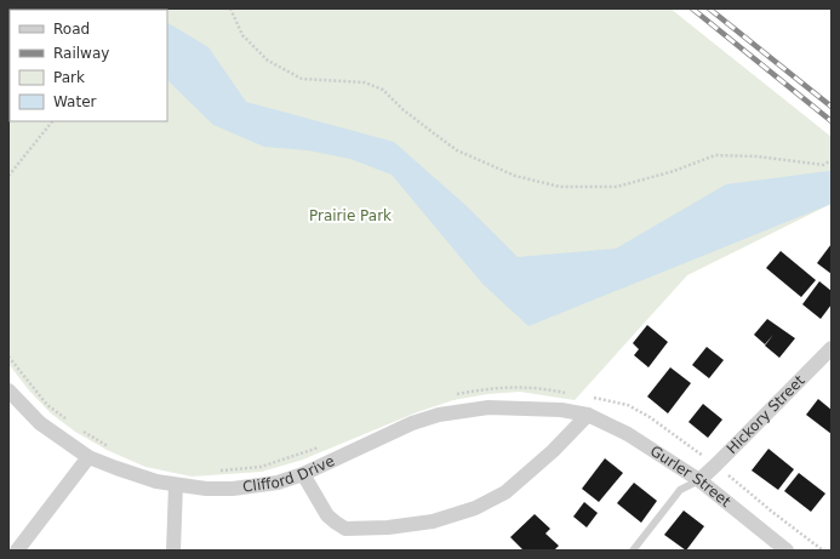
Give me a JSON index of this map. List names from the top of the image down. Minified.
{"streets":{"street":["Hickory Street","Clifford Drive","Gurler Street"]},"crossings":[["Hickory Street","Gurler Street"],["Clifford Drive","Gurler Street"]],"parks":["Prairie Park"],"legend":["Road","Railway","Park","Water"]}
